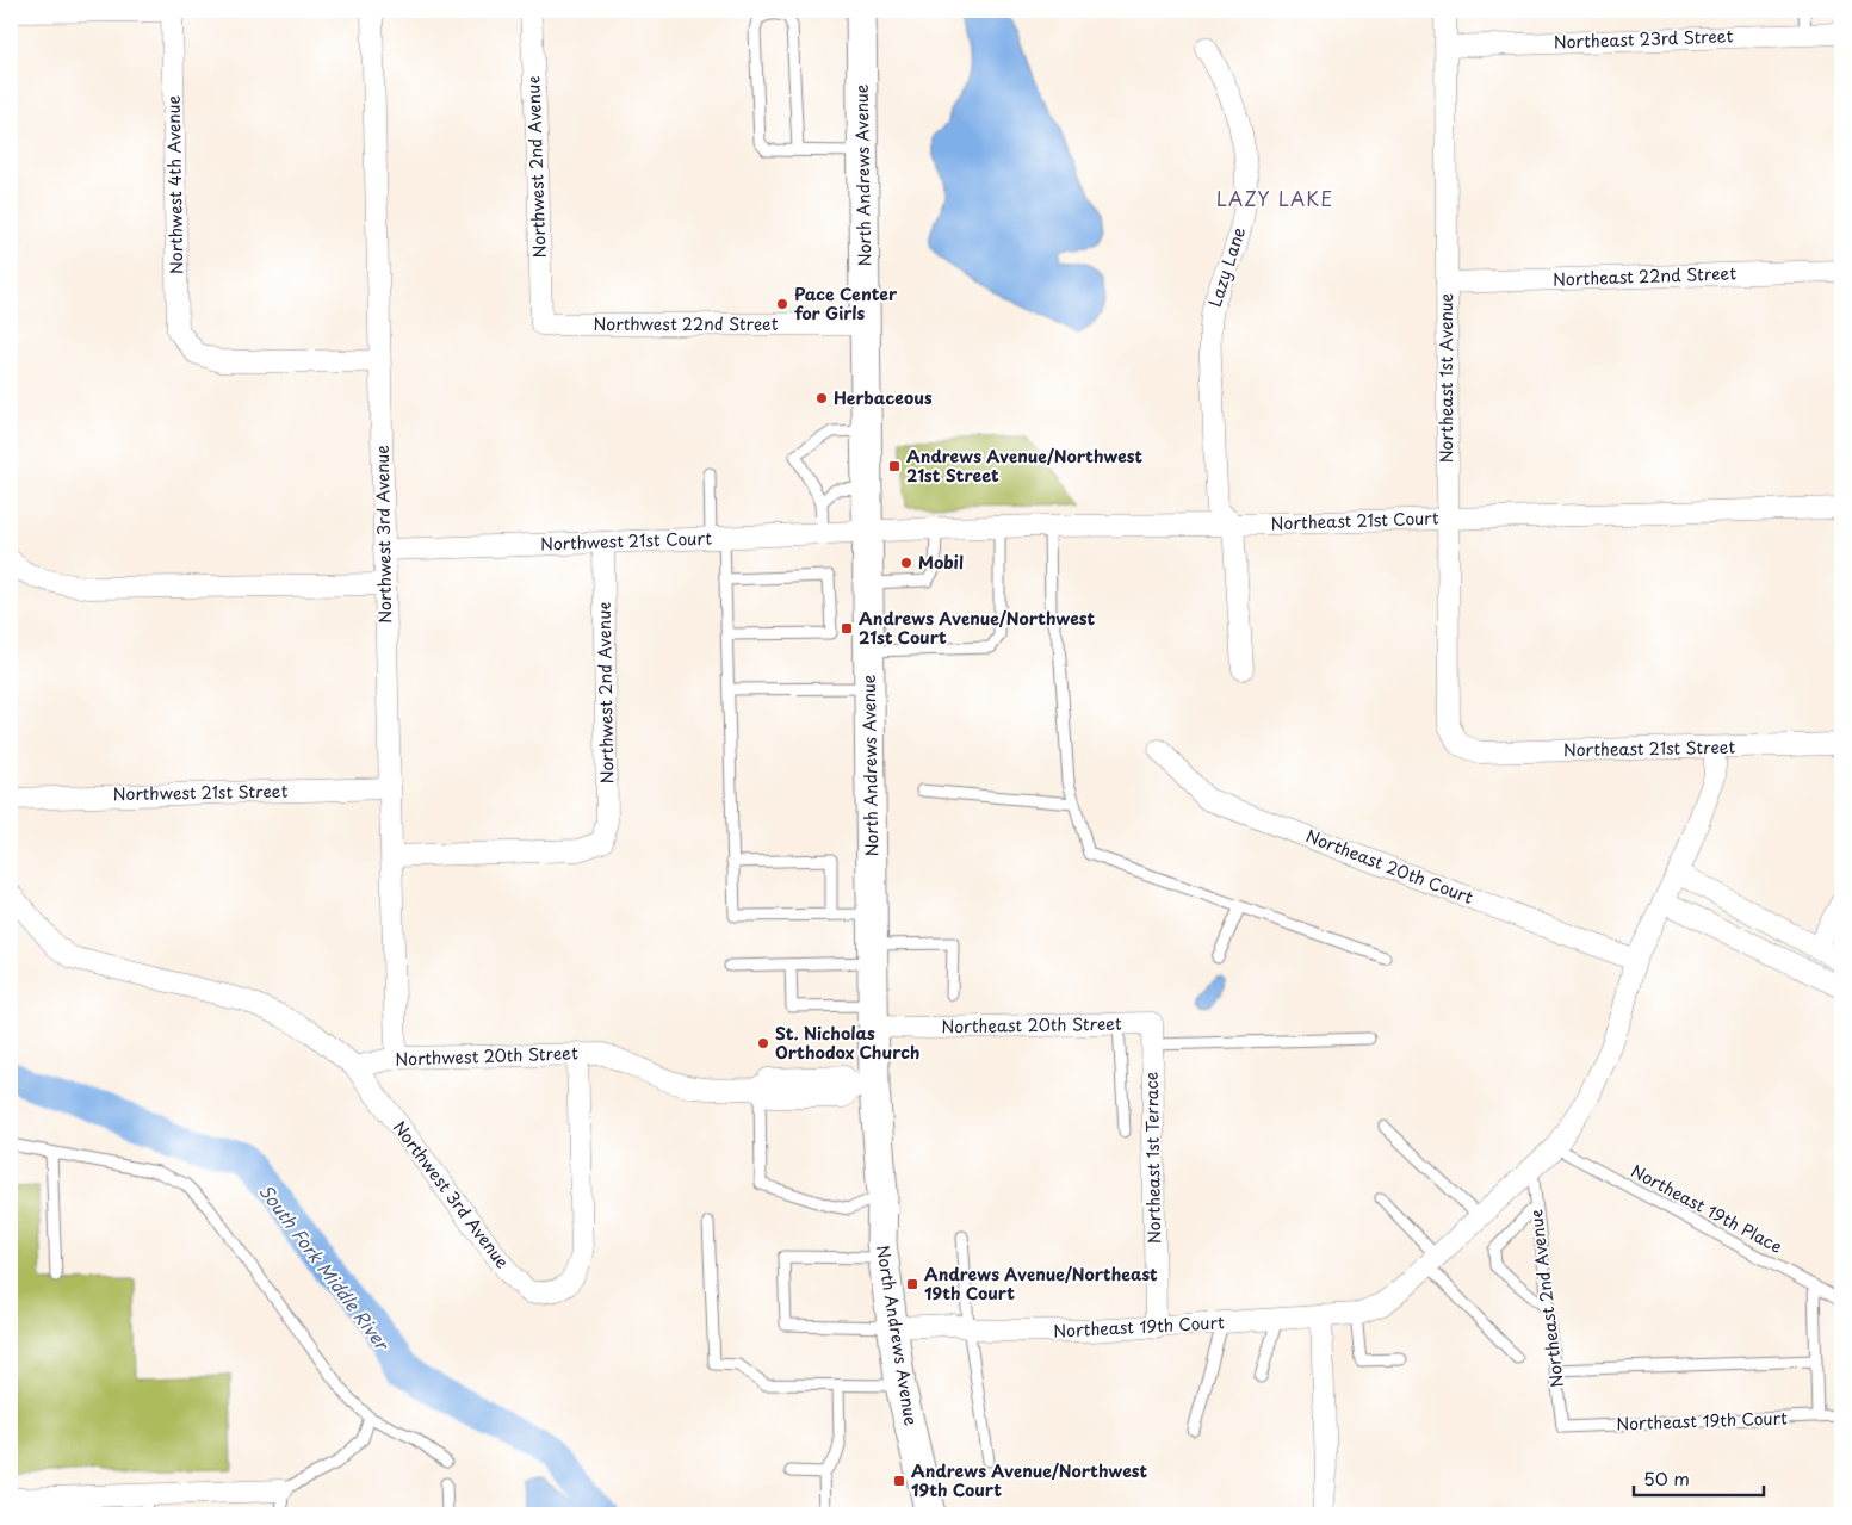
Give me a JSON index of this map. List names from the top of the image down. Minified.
{"streets":{"main road":["North Andrews Avenue"],"street":["Northeast 23rd Street","Northwest 2nd Avenue","Northwest 4th Avenue","Lazy Lane","Northeast 22nd Street","Northwest 22nd Street","Northeast 1st Avenue","Northeast 21st Court","Northwest 3rd Avenue","Northwest 21st Court","Northeast 21st Street","Northwest 21st Street","Northeast 20th Court","Northeast 20th Street","Northwest 20th Street","Northeast 1st Terrace","Northeast 19th Court"],"lane":["Northeast 19th Place","Northeast 2nd Avenue"]},"crossings":[["Northeast 23rd Street","Northeast 1st Avenue"],["Northwest 2nd Avenue","Northwest 22nd Street"],["Northwest 2nd Avenue","Northwest 3rd Avenue"],["Northwest 2nd Avenue","Northwest 21st Court"],["North Andrews Avenue","Northwest 22nd Street"],["North Andrews Avenue","Northeast 21st Court"],["North Andrews Avenue","Northwest 21st Court"],["North Andrews Avenue","Northeast 20th Street"],["North Andrews Avenue","Northwest 20th Street"],["North Andrews Avenue","Northeast 19th Court"],["Northwest 4th Avenue","Northwest 3rd Avenue"],["Lazy Lane","Northeast 21st Court"],["Northeast 22nd Street","Northeast 1st Avenue"],["Northeast 1st Avenue","Northeast 21st Court"],["Northeast 1st Avenue","Northeast 21st Street"],["Northeast 21st Court","Northwest 21st Court"],["Northwest 3rd Avenue","Northwest 21st Court"],["Northwest 3rd Avenue","Northwest 21st Street"],["Northwest 3rd Avenue","Northwest 20th Street"],["Northeast 20th Street","Northeast 1st Terrace"],["Northeast 1st Terrace","Northeast 19th Court"],["Northeast 2nd Avenue","Northeast 19th Court"]],"districts":["LAZY LAKE"],"water":["South Fork Middle River"],"places":{"other":["Pace Center for Girls","Herbaceous","Mobil","St. Nicholas Orthodox Church"],"transit":["Andrews Avenue/Northwest 21st Street","Andrews Avenue/Northwest 21st Court","Andrews Avenue/Northeast 19th Court","Andrews Avenue/Northwest 19th Court"]},"scale_bar":"50 m"}
